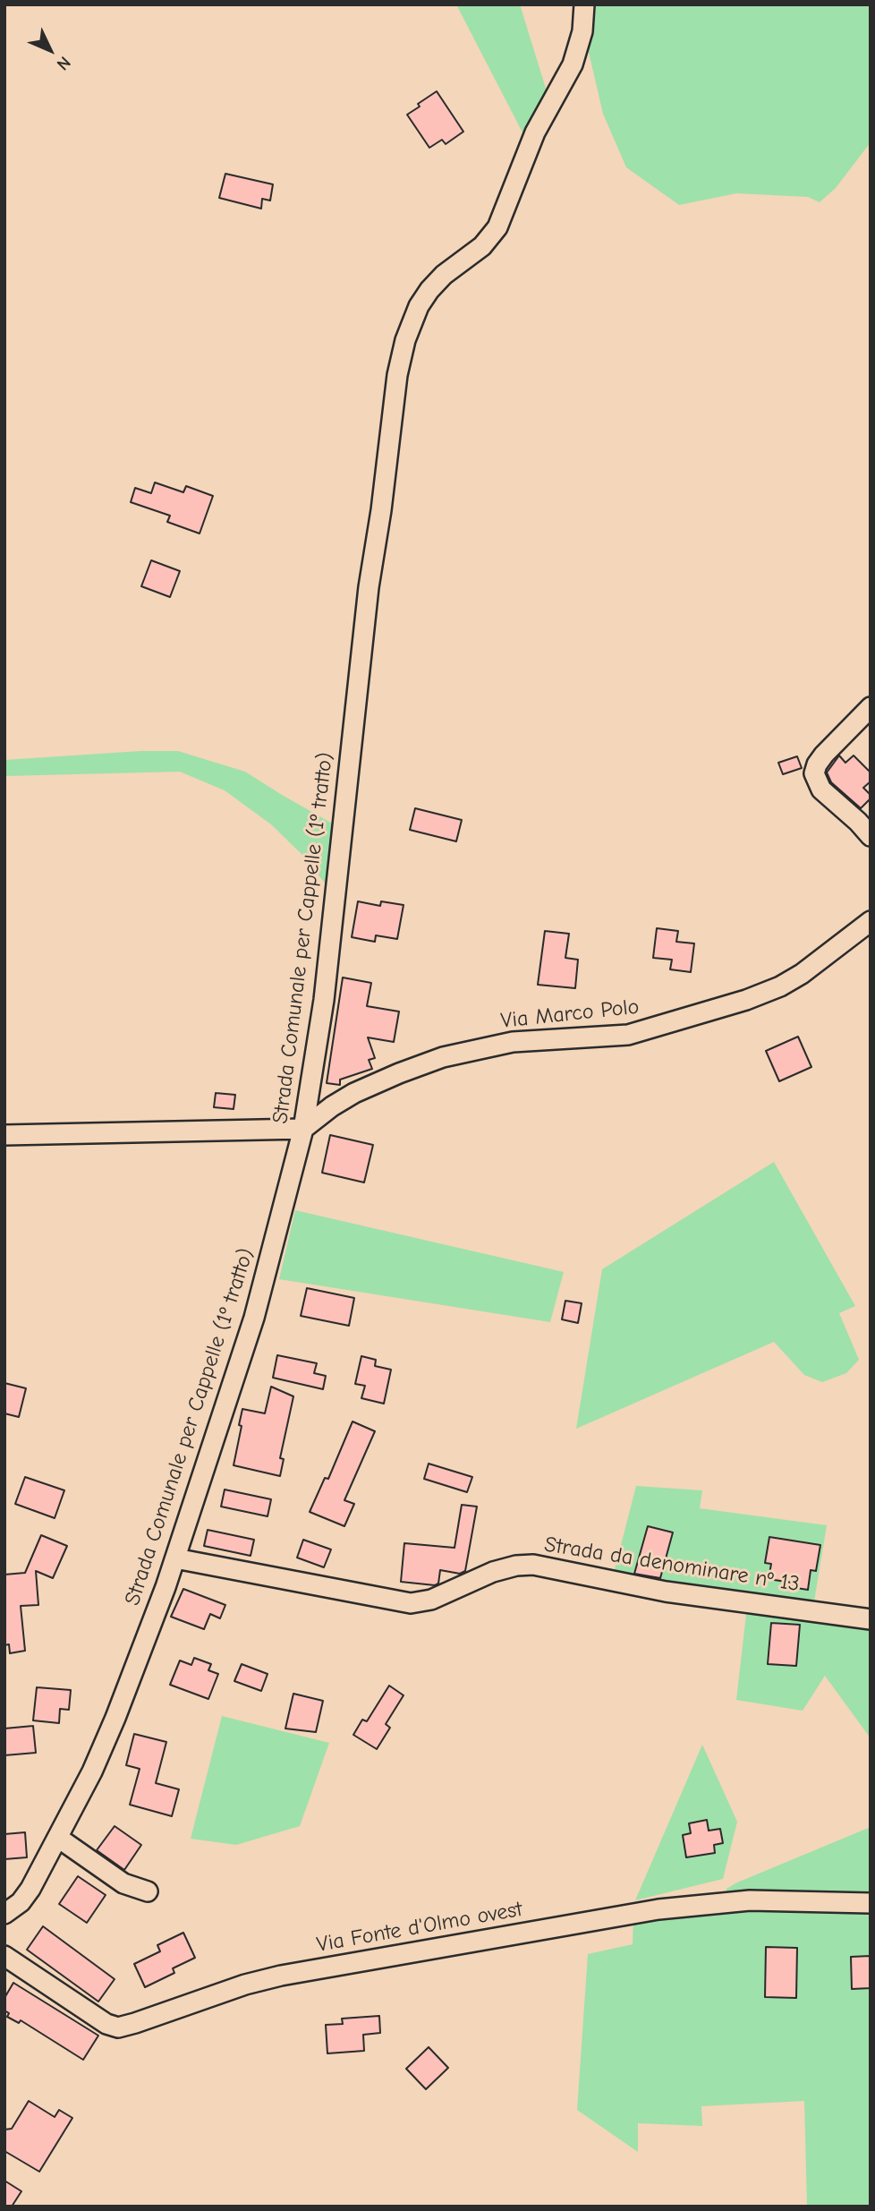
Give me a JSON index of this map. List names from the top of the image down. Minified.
{"streets":{"street":["Strada Comunale per Cappelle (1º tratto)","Via Marco Polo","Strada da denominare nº 13","Via Fonte d'Olmo ovest"]},"crossings":[["Strada Comunale per Cappelle (1º tratto)","Via Marco Polo"],["Strada Comunale per Cappelle (1º tratto)","Strada da denominare nº 13"]],"north":"bottom right"}
